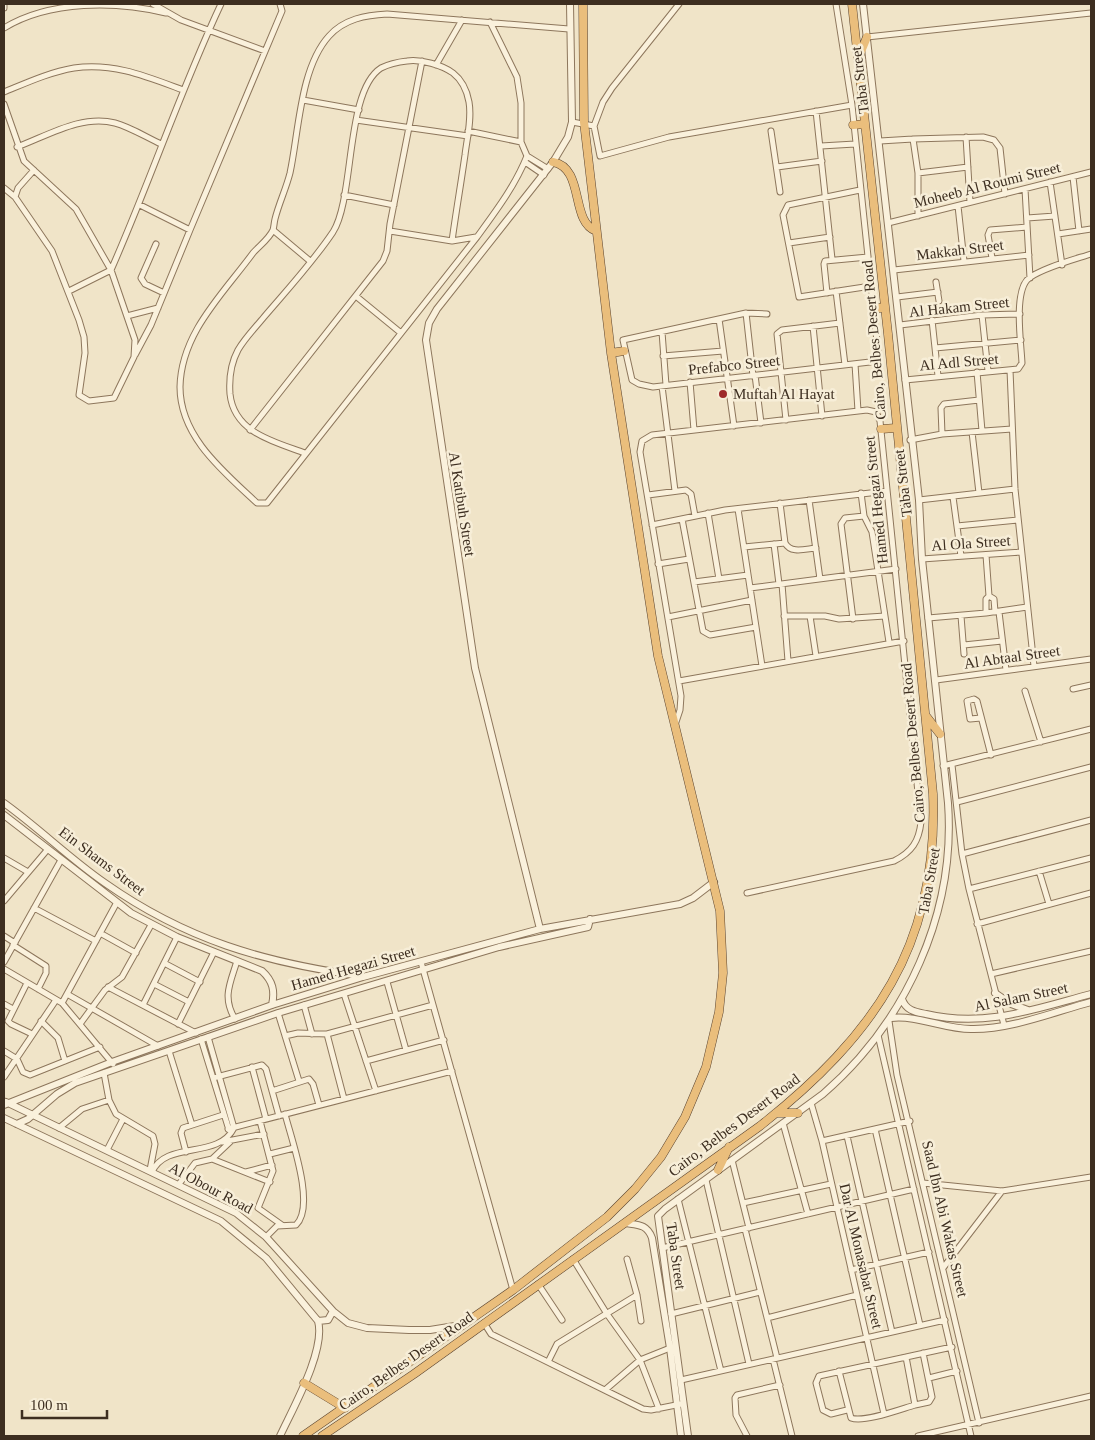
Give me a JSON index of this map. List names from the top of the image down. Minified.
{"streets":{"highway":["Cairo, Belbes Desert Road"],"street":["Taba Street","Moheeb Al Roumi Street","Makkah Street","Al Hakam Street","Al Adl Street","Prefabco Street","Hamed Hegazi Street","Al Katibuh Street","Al Ola Street","Al Abtaal Street","Ein Shams Street","Al Salam Street","Al Obour Road","Saad Ibn Abi Wakas Street","Dar Al Monasabat Street"]},"crossings":[["Taba Street","Moheeb Al Roumi Street"],["Taba Street","Makkah Street"],["Taba Street","Al Hakam Street"],["Taba Street","Cairo, Belbes Desert Road"],["Taba Street","Al Adl Street"],["Taba Street","Al Ola Street"],["Taba Street","Al Abtaal Street"],["Taba Street","Al Salam Street"],["Taba Street","Saad Ibn Abi Wakas Street"],["Taba Street","Dar Al Monasabat Street"],["Cairo, Belbes Desert Road","Hamed Hegazi Street"],["Cairo, Belbes Desert Road","Al Obour Road"],["Hamed Hegazi Street","Al Katibuh Street"],["Hamed Hegazi Street","Ein Shams Street"],["Hamed Hegazi Street","Al Obour Road"],["Al Salam Street","Saad Ibn Abi Wakas Street"]],"places":["Muftah Al Hayat"],"scale_bar":"100 m"}
